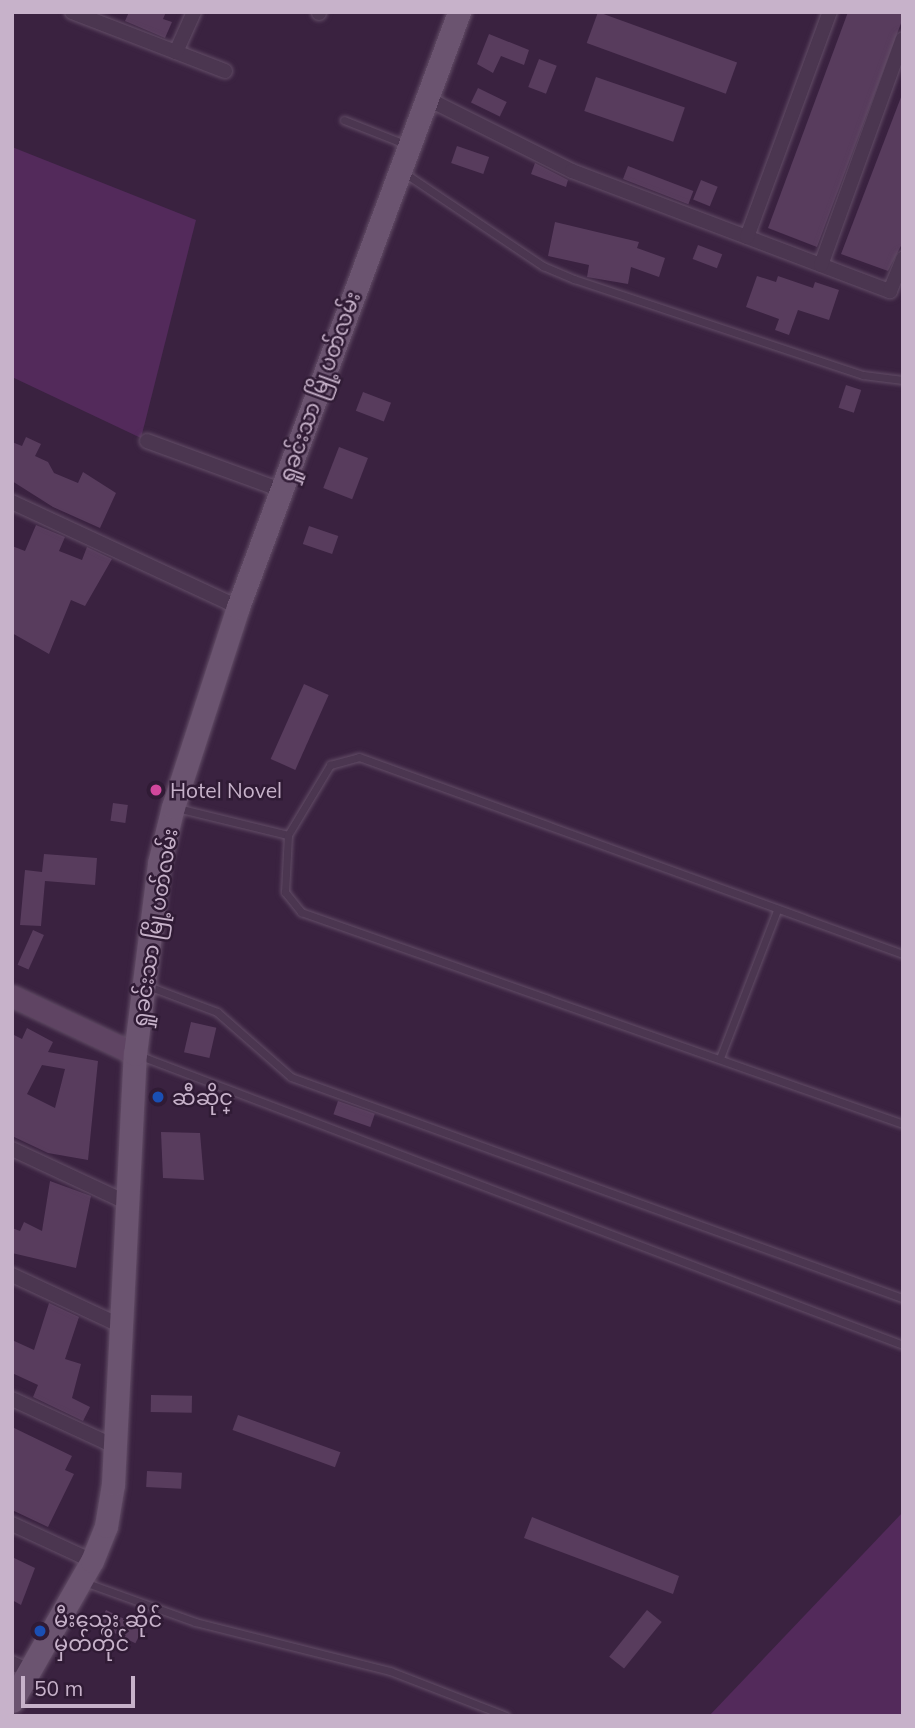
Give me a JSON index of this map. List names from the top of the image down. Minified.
{"streets":{"main road":["ရှုခင်းသာ မြို့ပတ်လမ်း"]},"places":["Hotel Novel","ဆီဆိုင္","မီးသွေး ဆိုင် မှတ်တိုင်"],"scale_bar":"50 m"}
